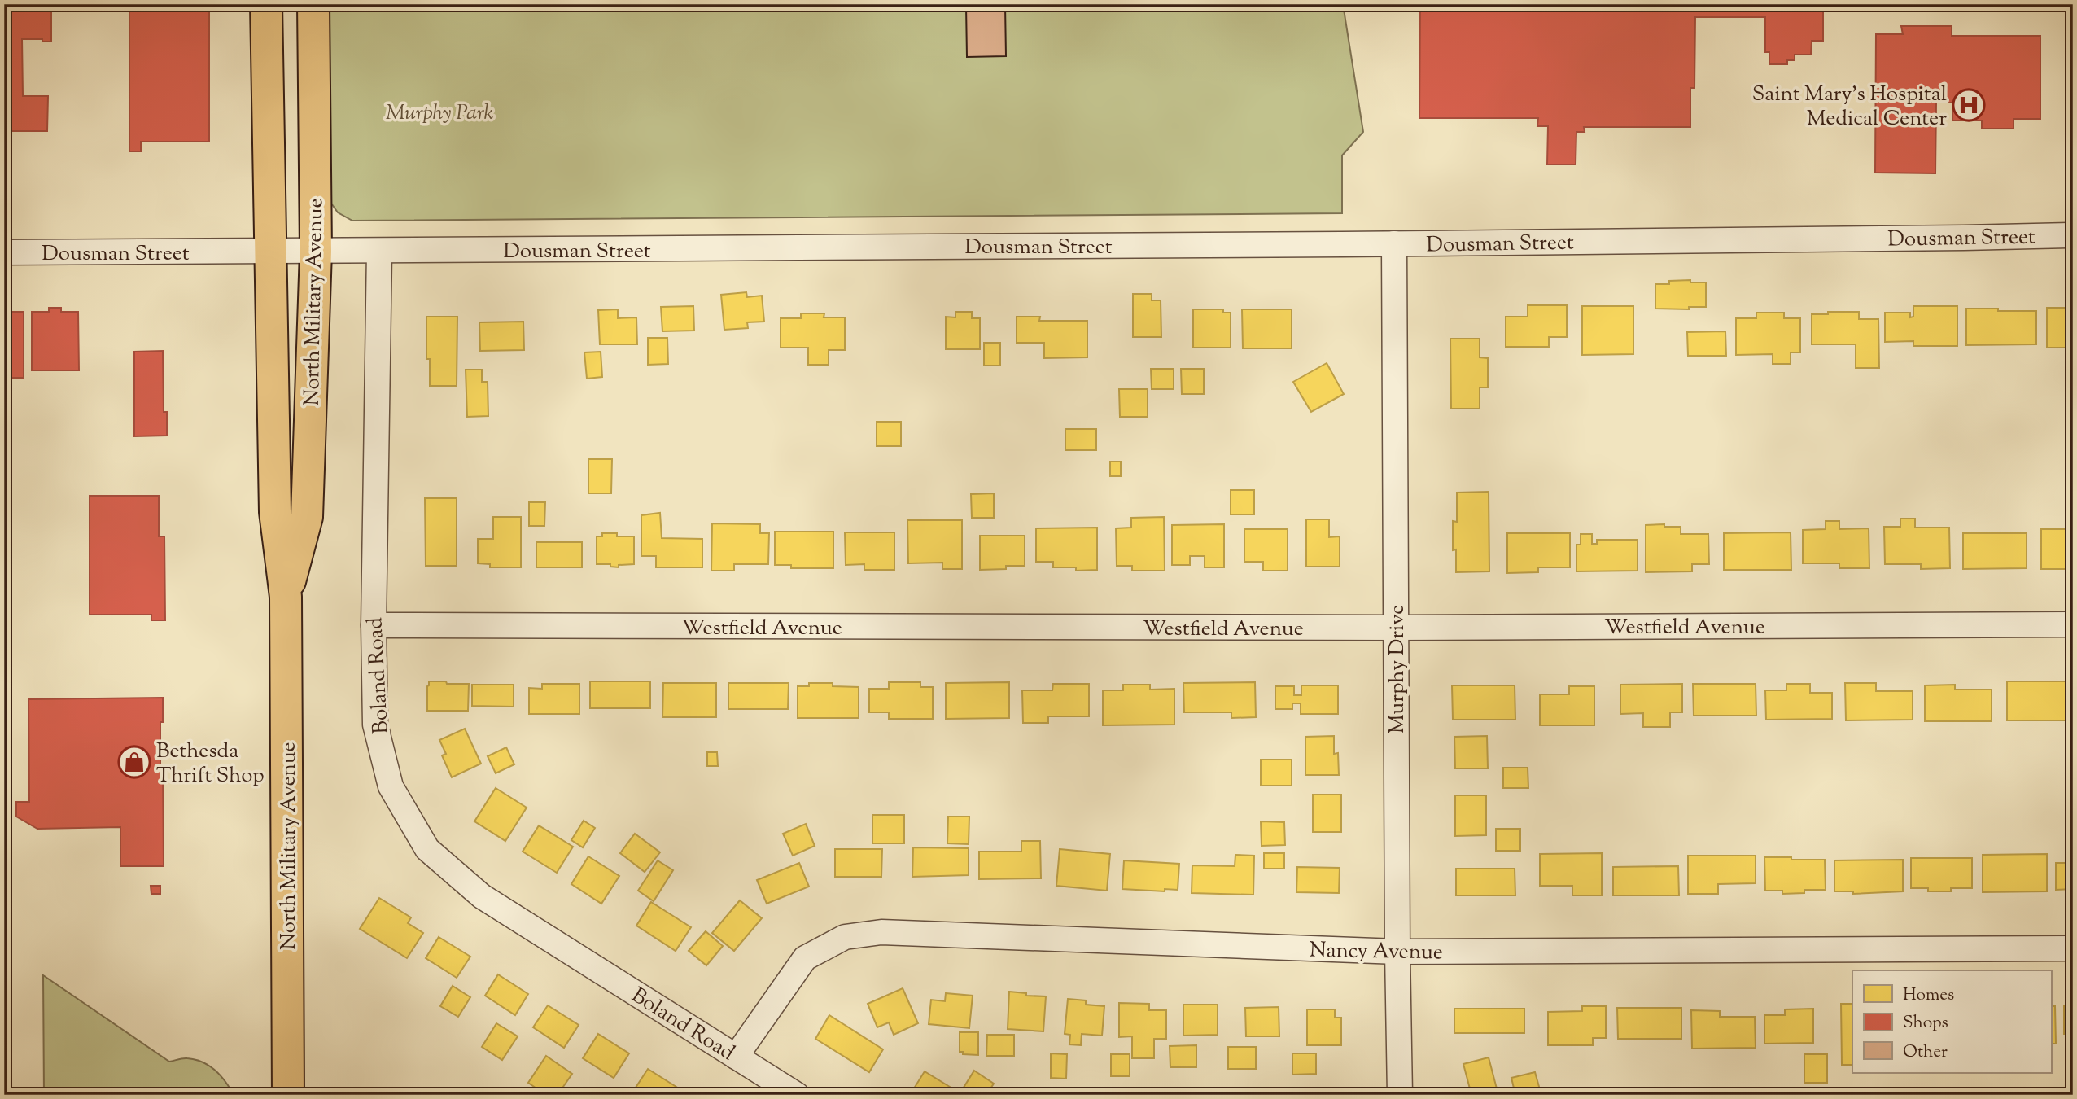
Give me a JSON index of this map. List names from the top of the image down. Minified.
{"streets":{"main road":["North Military Avenue"],"street":["Dousman Street","Westfield Avenue","Murphy Drive","Boland Road","Nancy Avenue"]},"crossings":[["Dousman Street","North Military Avenue"],["Dousman Street","Murphy Drive"],["Dousman Street","Boland Road"],["Westfield Avenue","Murphy Drive"],["Westfield Avenue","Boland Road"],["Murphy Drive","Nancy Avenue"],["Boland Road","Nancy Avenue"]],"parks":["Murphy Park"],"places":{"hospital":["Saint Mary's Hospital Medical Center"],"shop":["Bethesda Thrift Shop"]},"legend":["Homes","Shops","Other"]}
